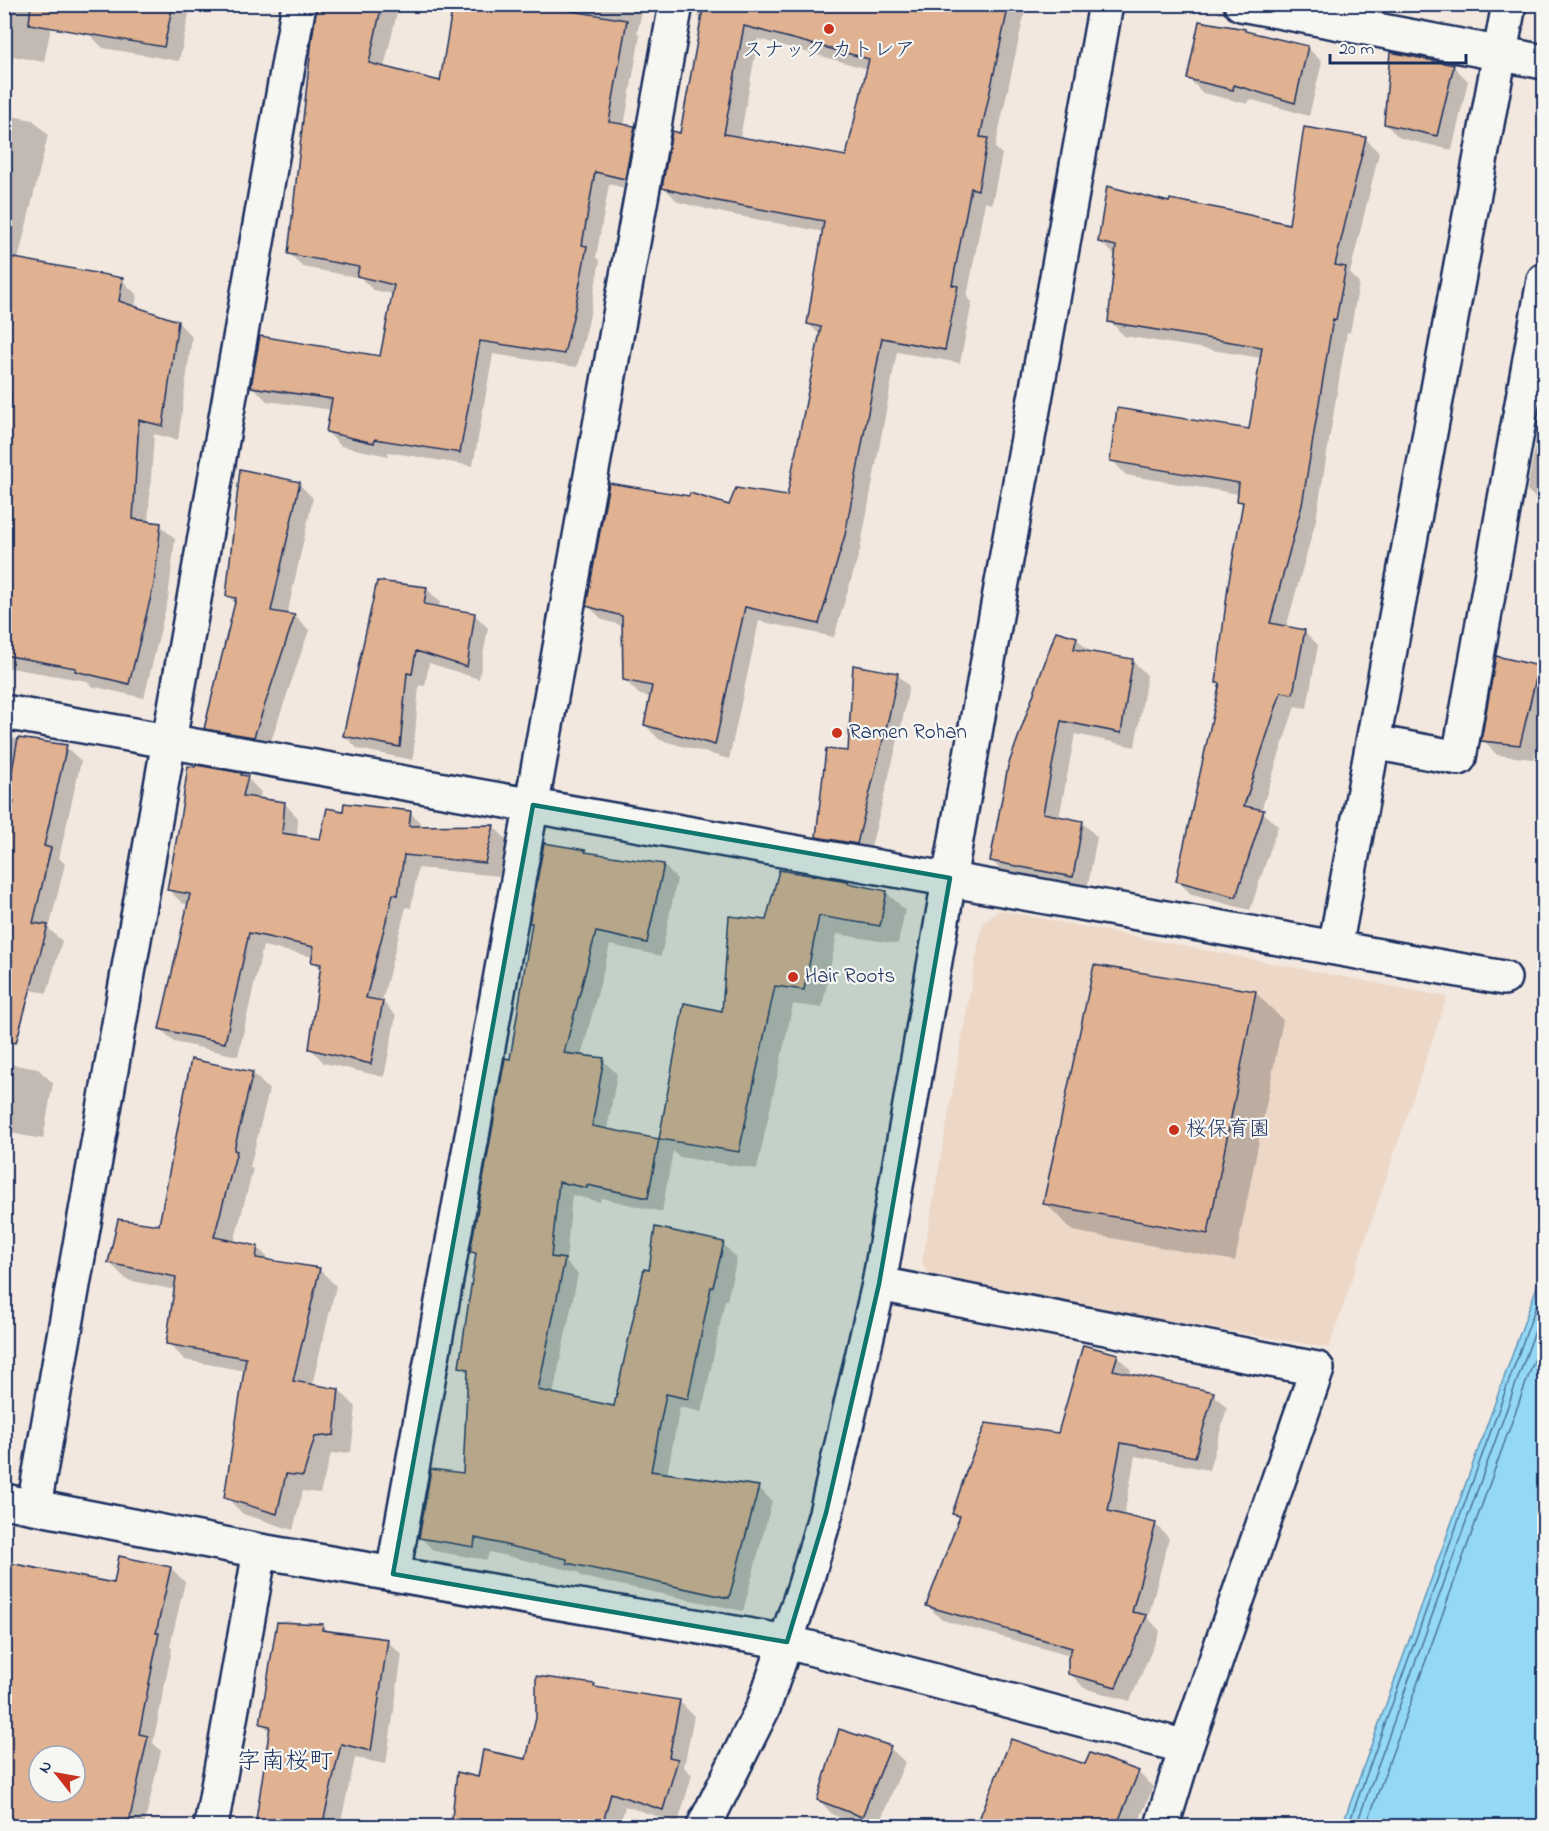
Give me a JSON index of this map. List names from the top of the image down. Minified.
{"districts":["字南桜町"],"places":["スナック カトレア","Ramen Rohan","Hair Roots","桜保育園"],"scale_bar":"20 m","north":"top left"}
